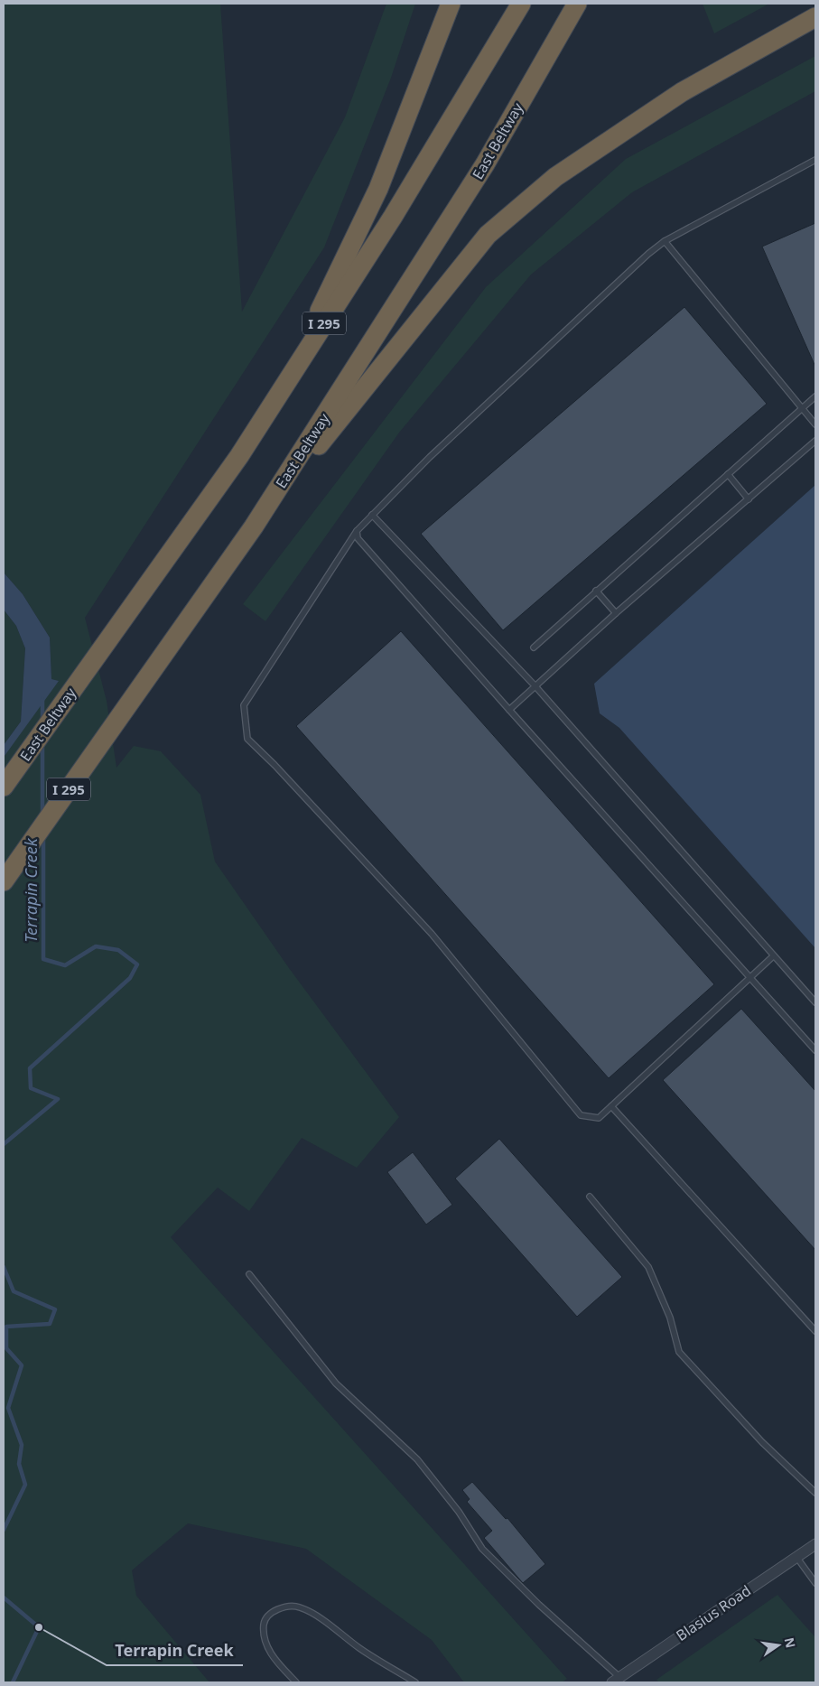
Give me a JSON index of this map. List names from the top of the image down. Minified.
{"streets":{"highway":["East Beltway","I 295"],"street":["Blasius Road"]},"water":["Terrapin Creek"],"places":["Terrapin Creek"],"north":"right"}
